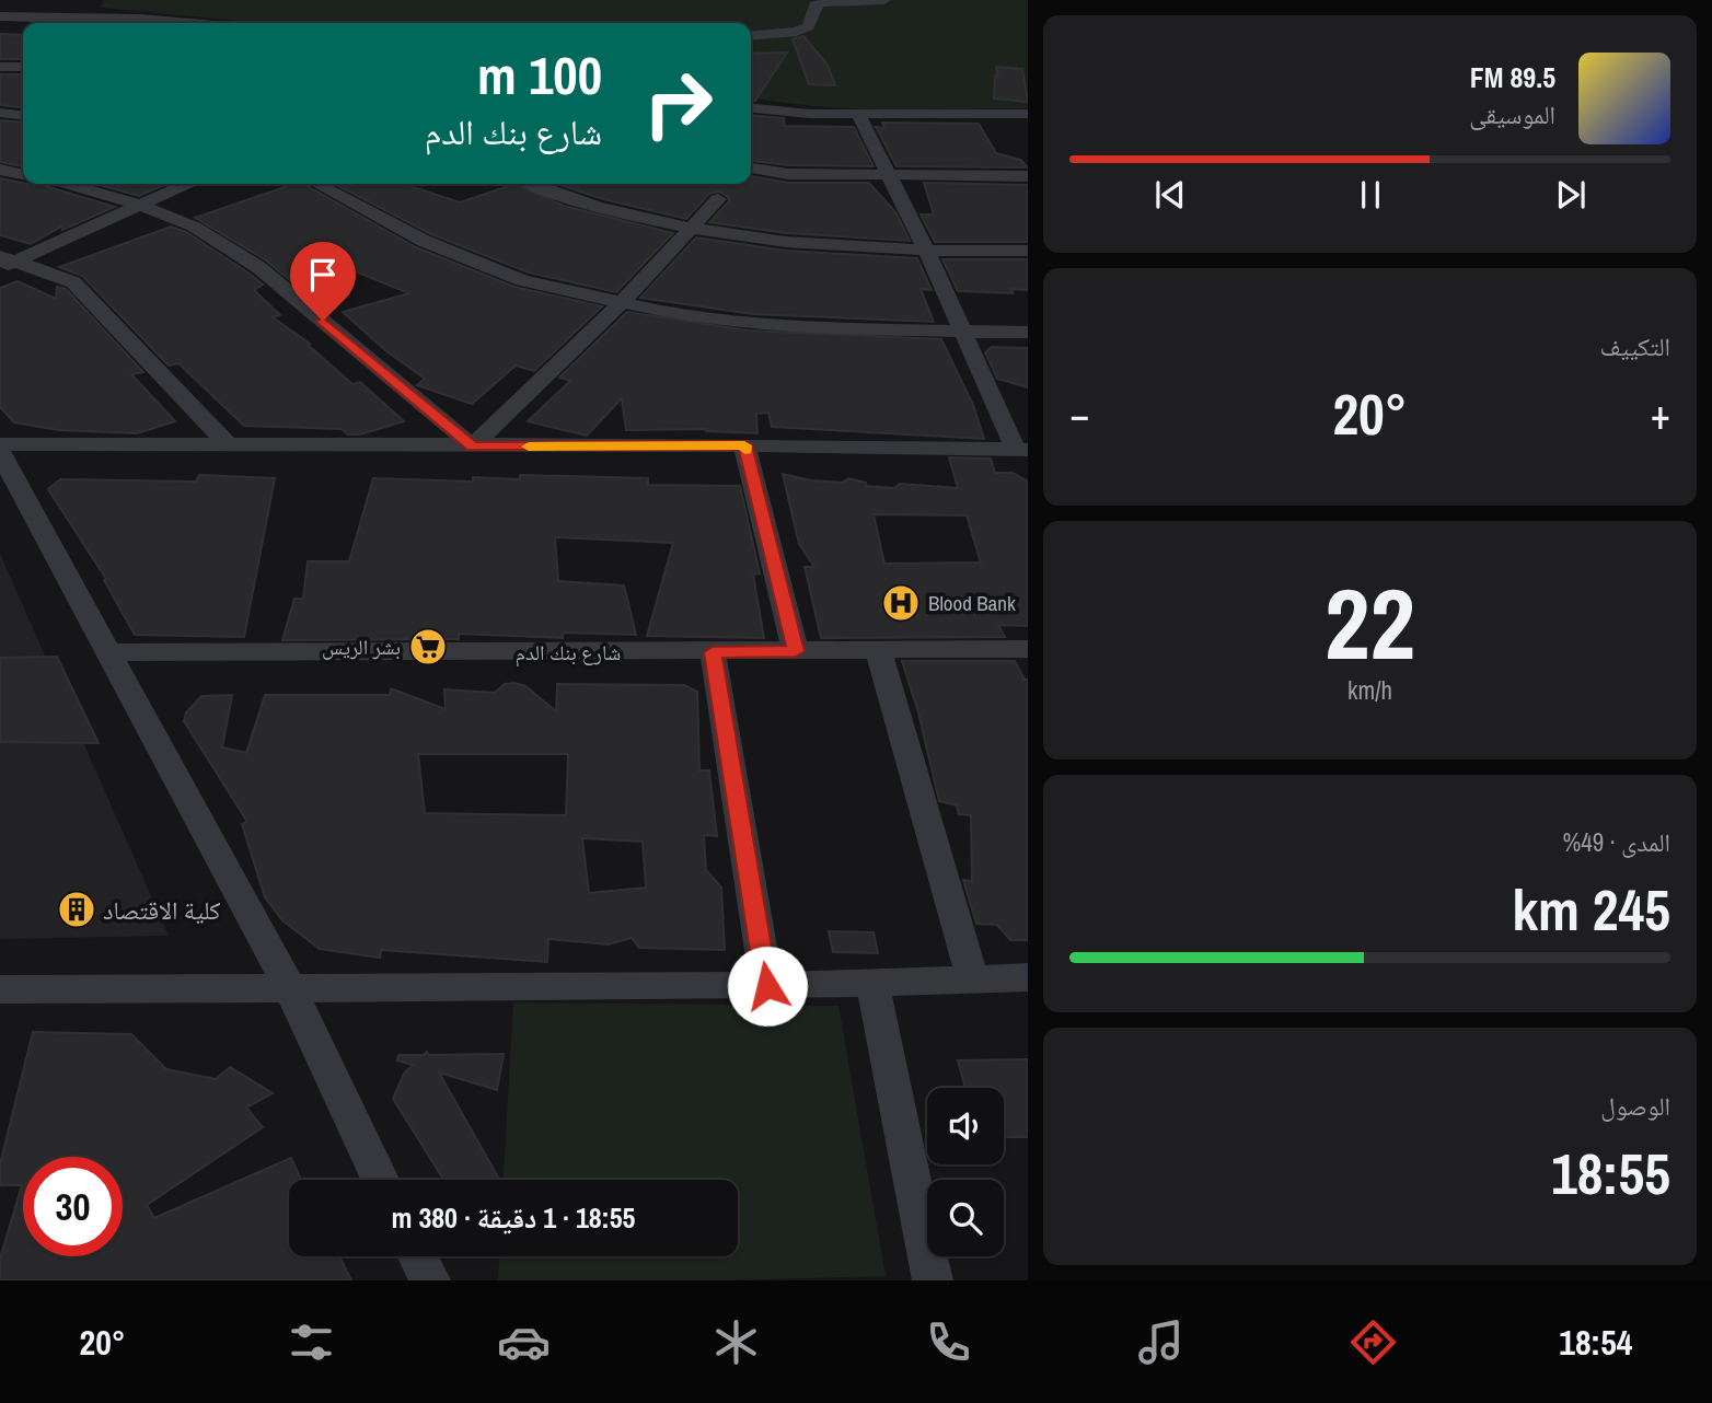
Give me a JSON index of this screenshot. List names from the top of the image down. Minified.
{"streets":{"street":["شارع بنك الدم"]},"places":{"hospital":["Blood Bank"],"supermarket":["بشر الريس"],"building":["كلية الاقتصاد"]},"page":{"turn":["100 m","شارع بنك الدم"],"song":["89.5 FM","الموسيقى"],"tile":["التكييف",["22","km/h"],["المدى · 49%","245 km"],["الوصول","18:55"]],"heat":["−","20°","+"],"limit":"30","trip":"18:55 · 1 دقيقة · 380 m","tabs":["18:54","20°"]}}
